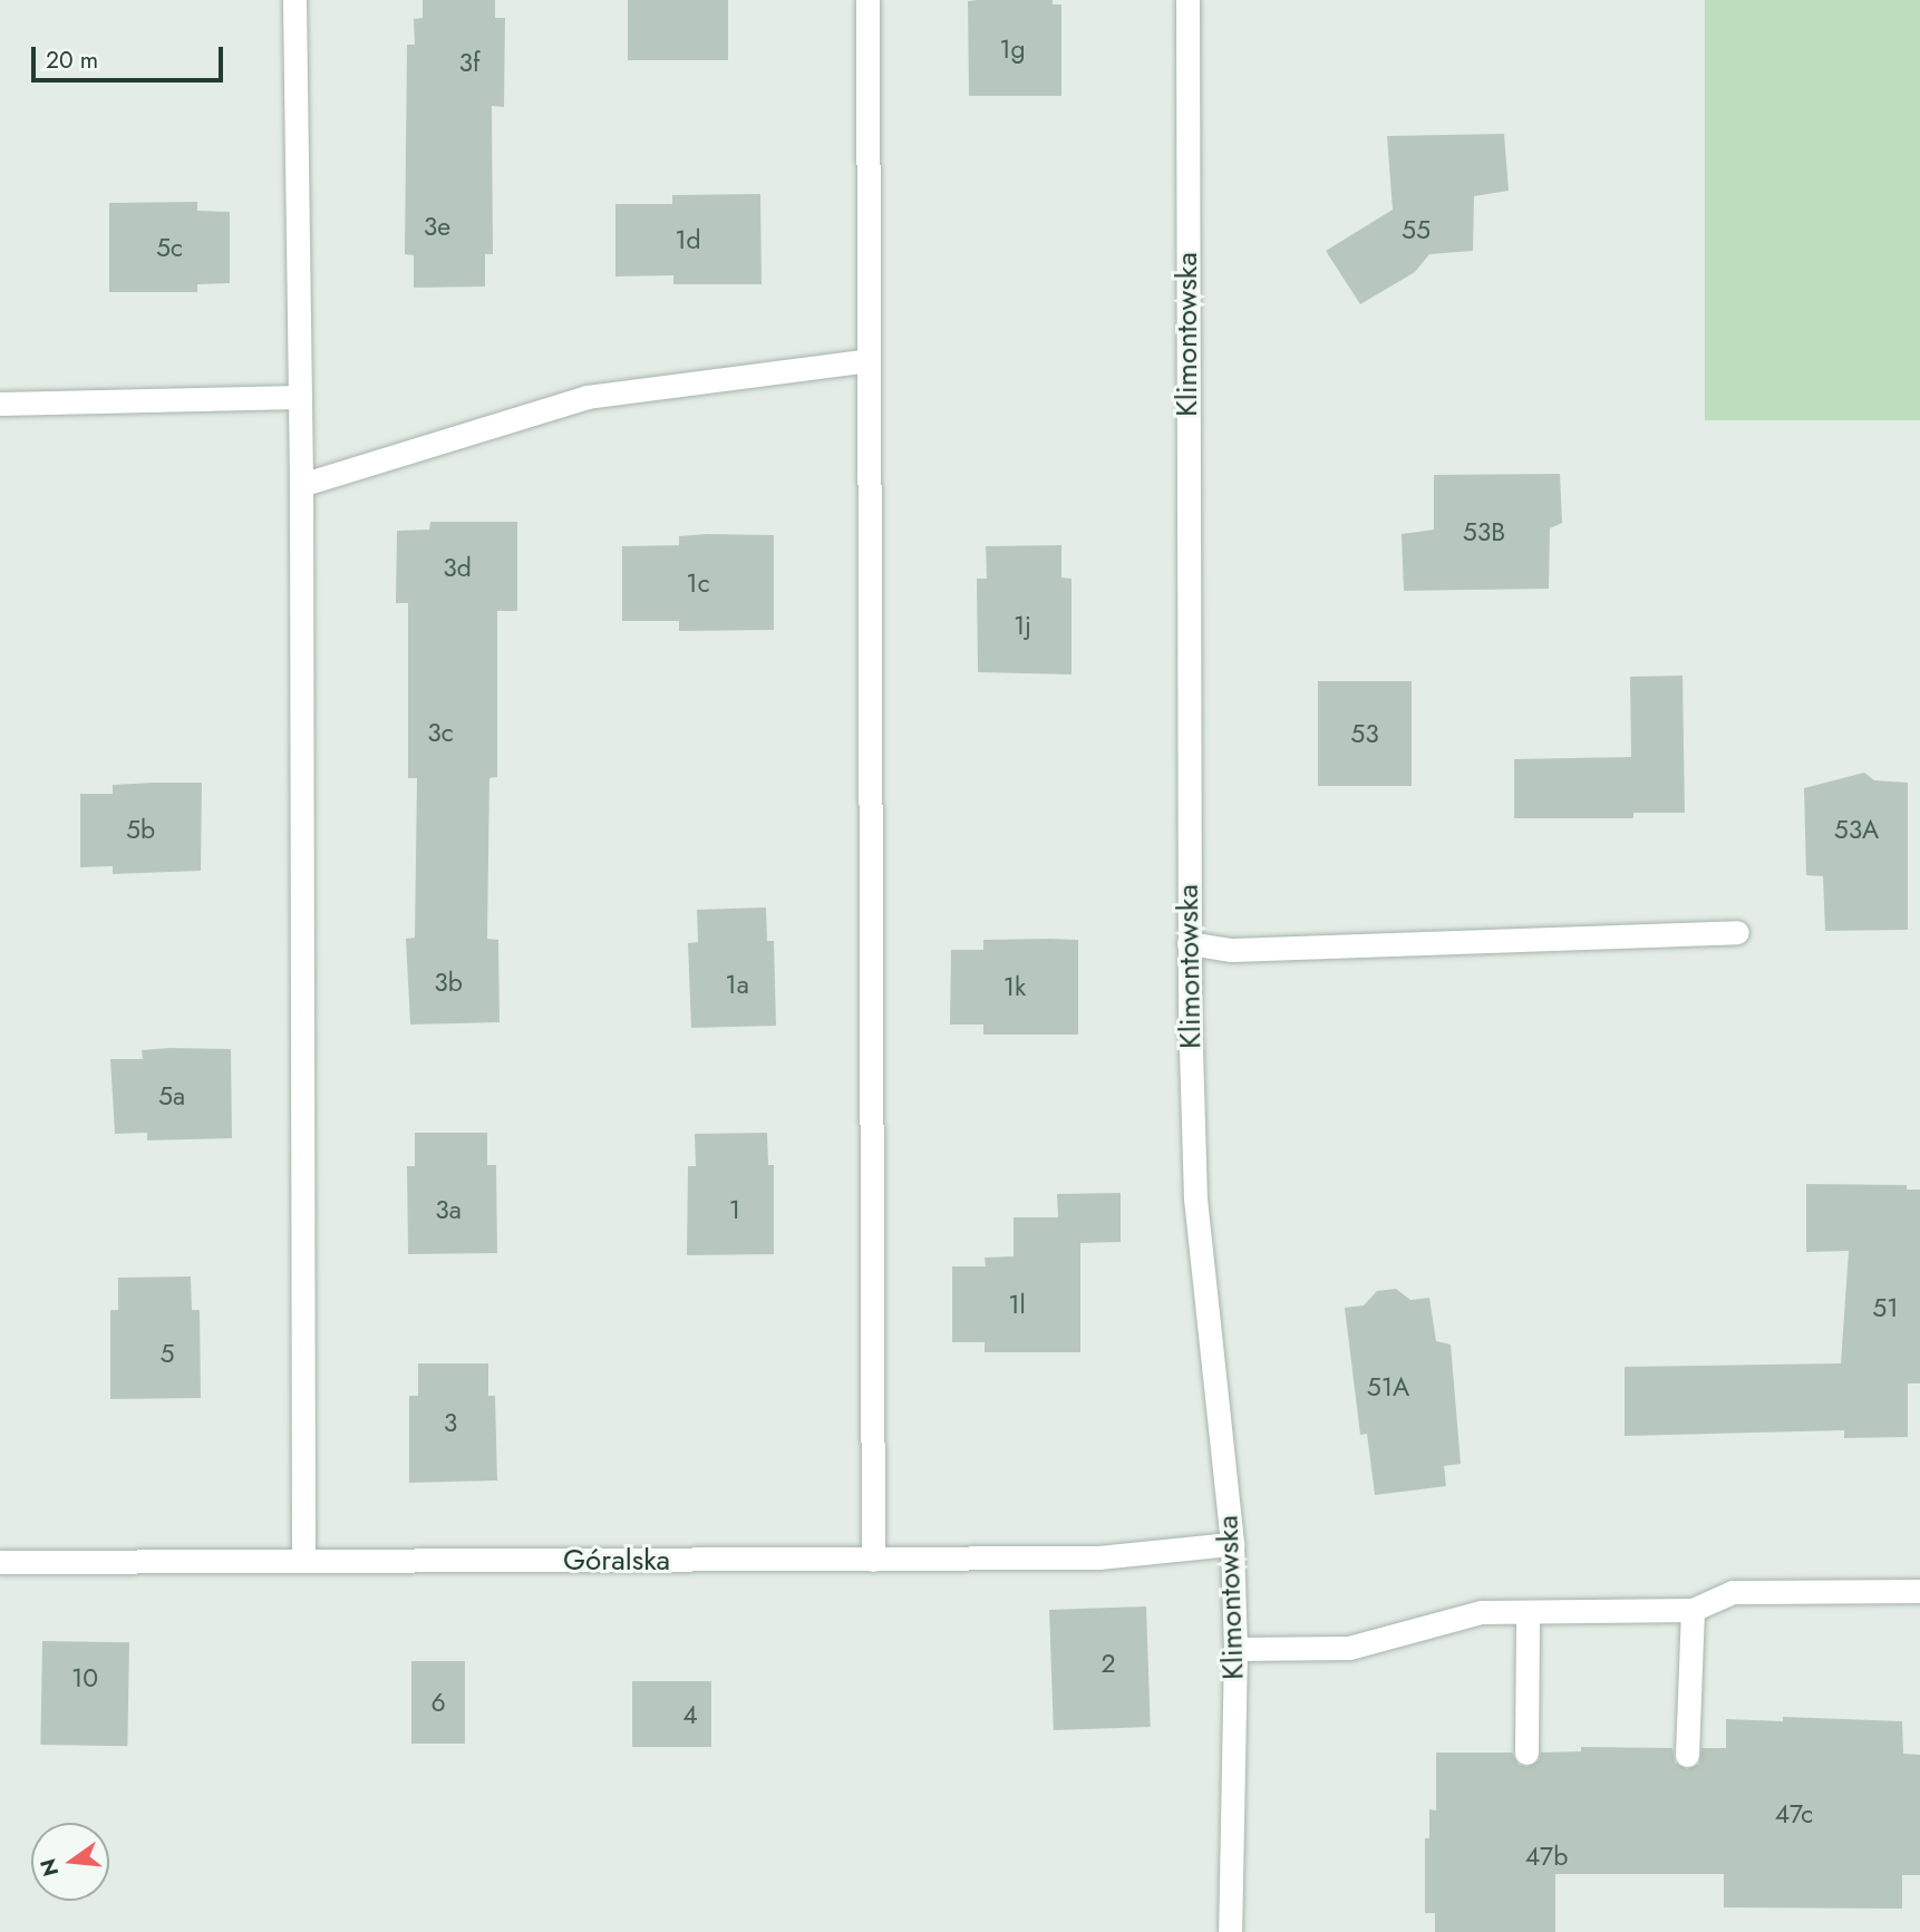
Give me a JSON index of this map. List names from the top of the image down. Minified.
{"streets":{"street":["Klimontowska","Góralska"]},"crossings":[["Klimontowska","Góralska"]],"house_numbers":["1g","3f","3e","55","1d","5c","53B","3d","1c","1j","3c","53","5b","53A","3b","1a","1k","5a","3a","1","1l","51","5","51A","3","2","10","6","4","47c","47b"],"scale_bar":"20 m","north":"left"}
